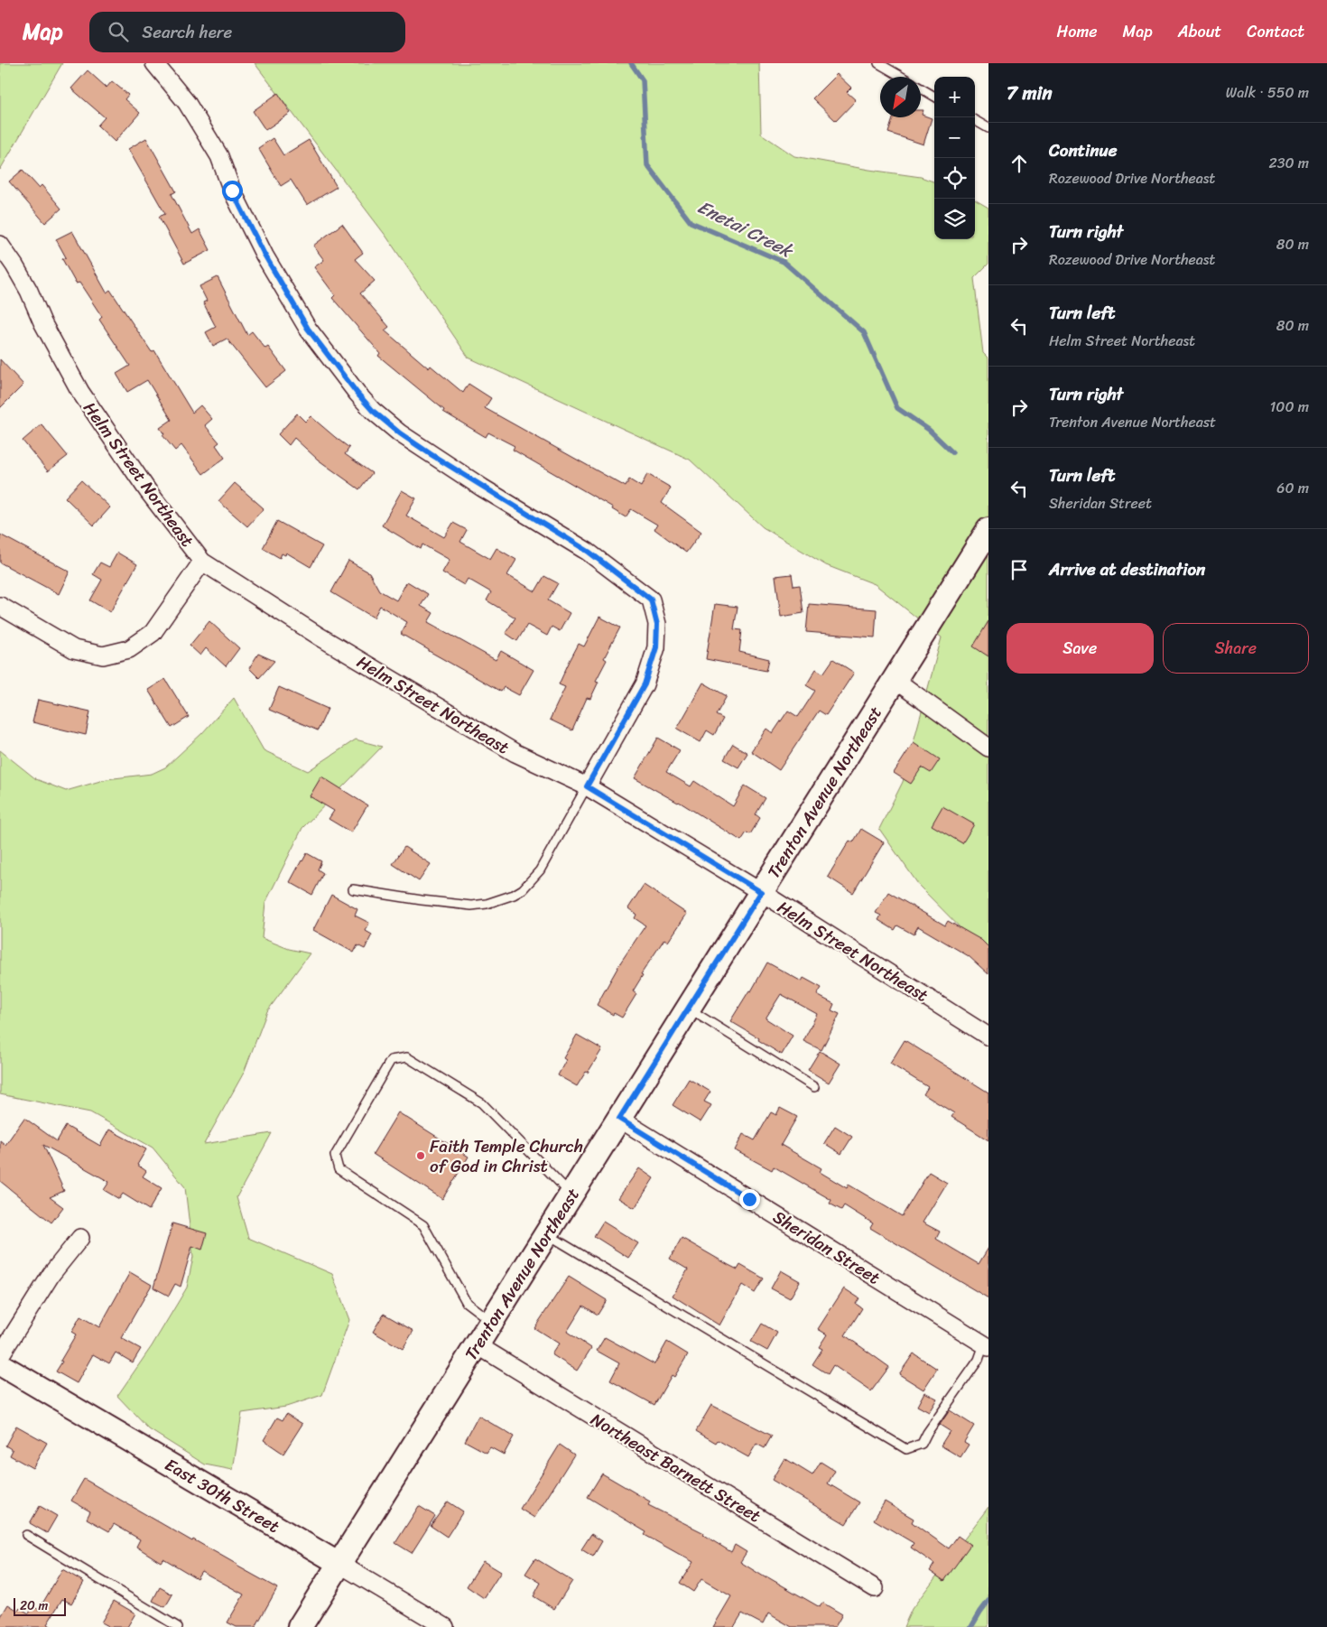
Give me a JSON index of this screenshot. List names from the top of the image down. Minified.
{"streets":{"main road":["Trenton Avenue Northeast"],"street":["Helm Street Northeast","Sheridan Street","Northeast Barnett Street","East 30th Street"]},"crossings":[["Helm Street Northeast","Trenton Avenue Northeast"],["Trenton Avenue Northeast","Sheridan Street"],["Trenton Avenue Northeast","Northeast Barnett Street"],["Trenton Avenue Northeast","East 30th Street"]],"water":["Enetai Creek"],"places":["Faith Temple Church of God in Christ"],"scale_bar":"20 m","north":"bottom left","page":{"header":"Map","search":"Search here","nav":["Home","Map","About","Contact"],"heading":["7 min","Walk · 550 m"],"map_buttons":["+","−"],"list":[["Continue","Rozewood Drive Northeast","230 m"],["Turn right","Rozewood Drive Northeast","80 m"],["Turn left","Helm Street Northeast","80 m"],["Turn right","Trenton Avenue Northeast","100 m"],["Turn left","Sheridan Street","60 m"],"Arrive at destination"],"buttons":["Save","Share"],"scale":"20 m"}}
